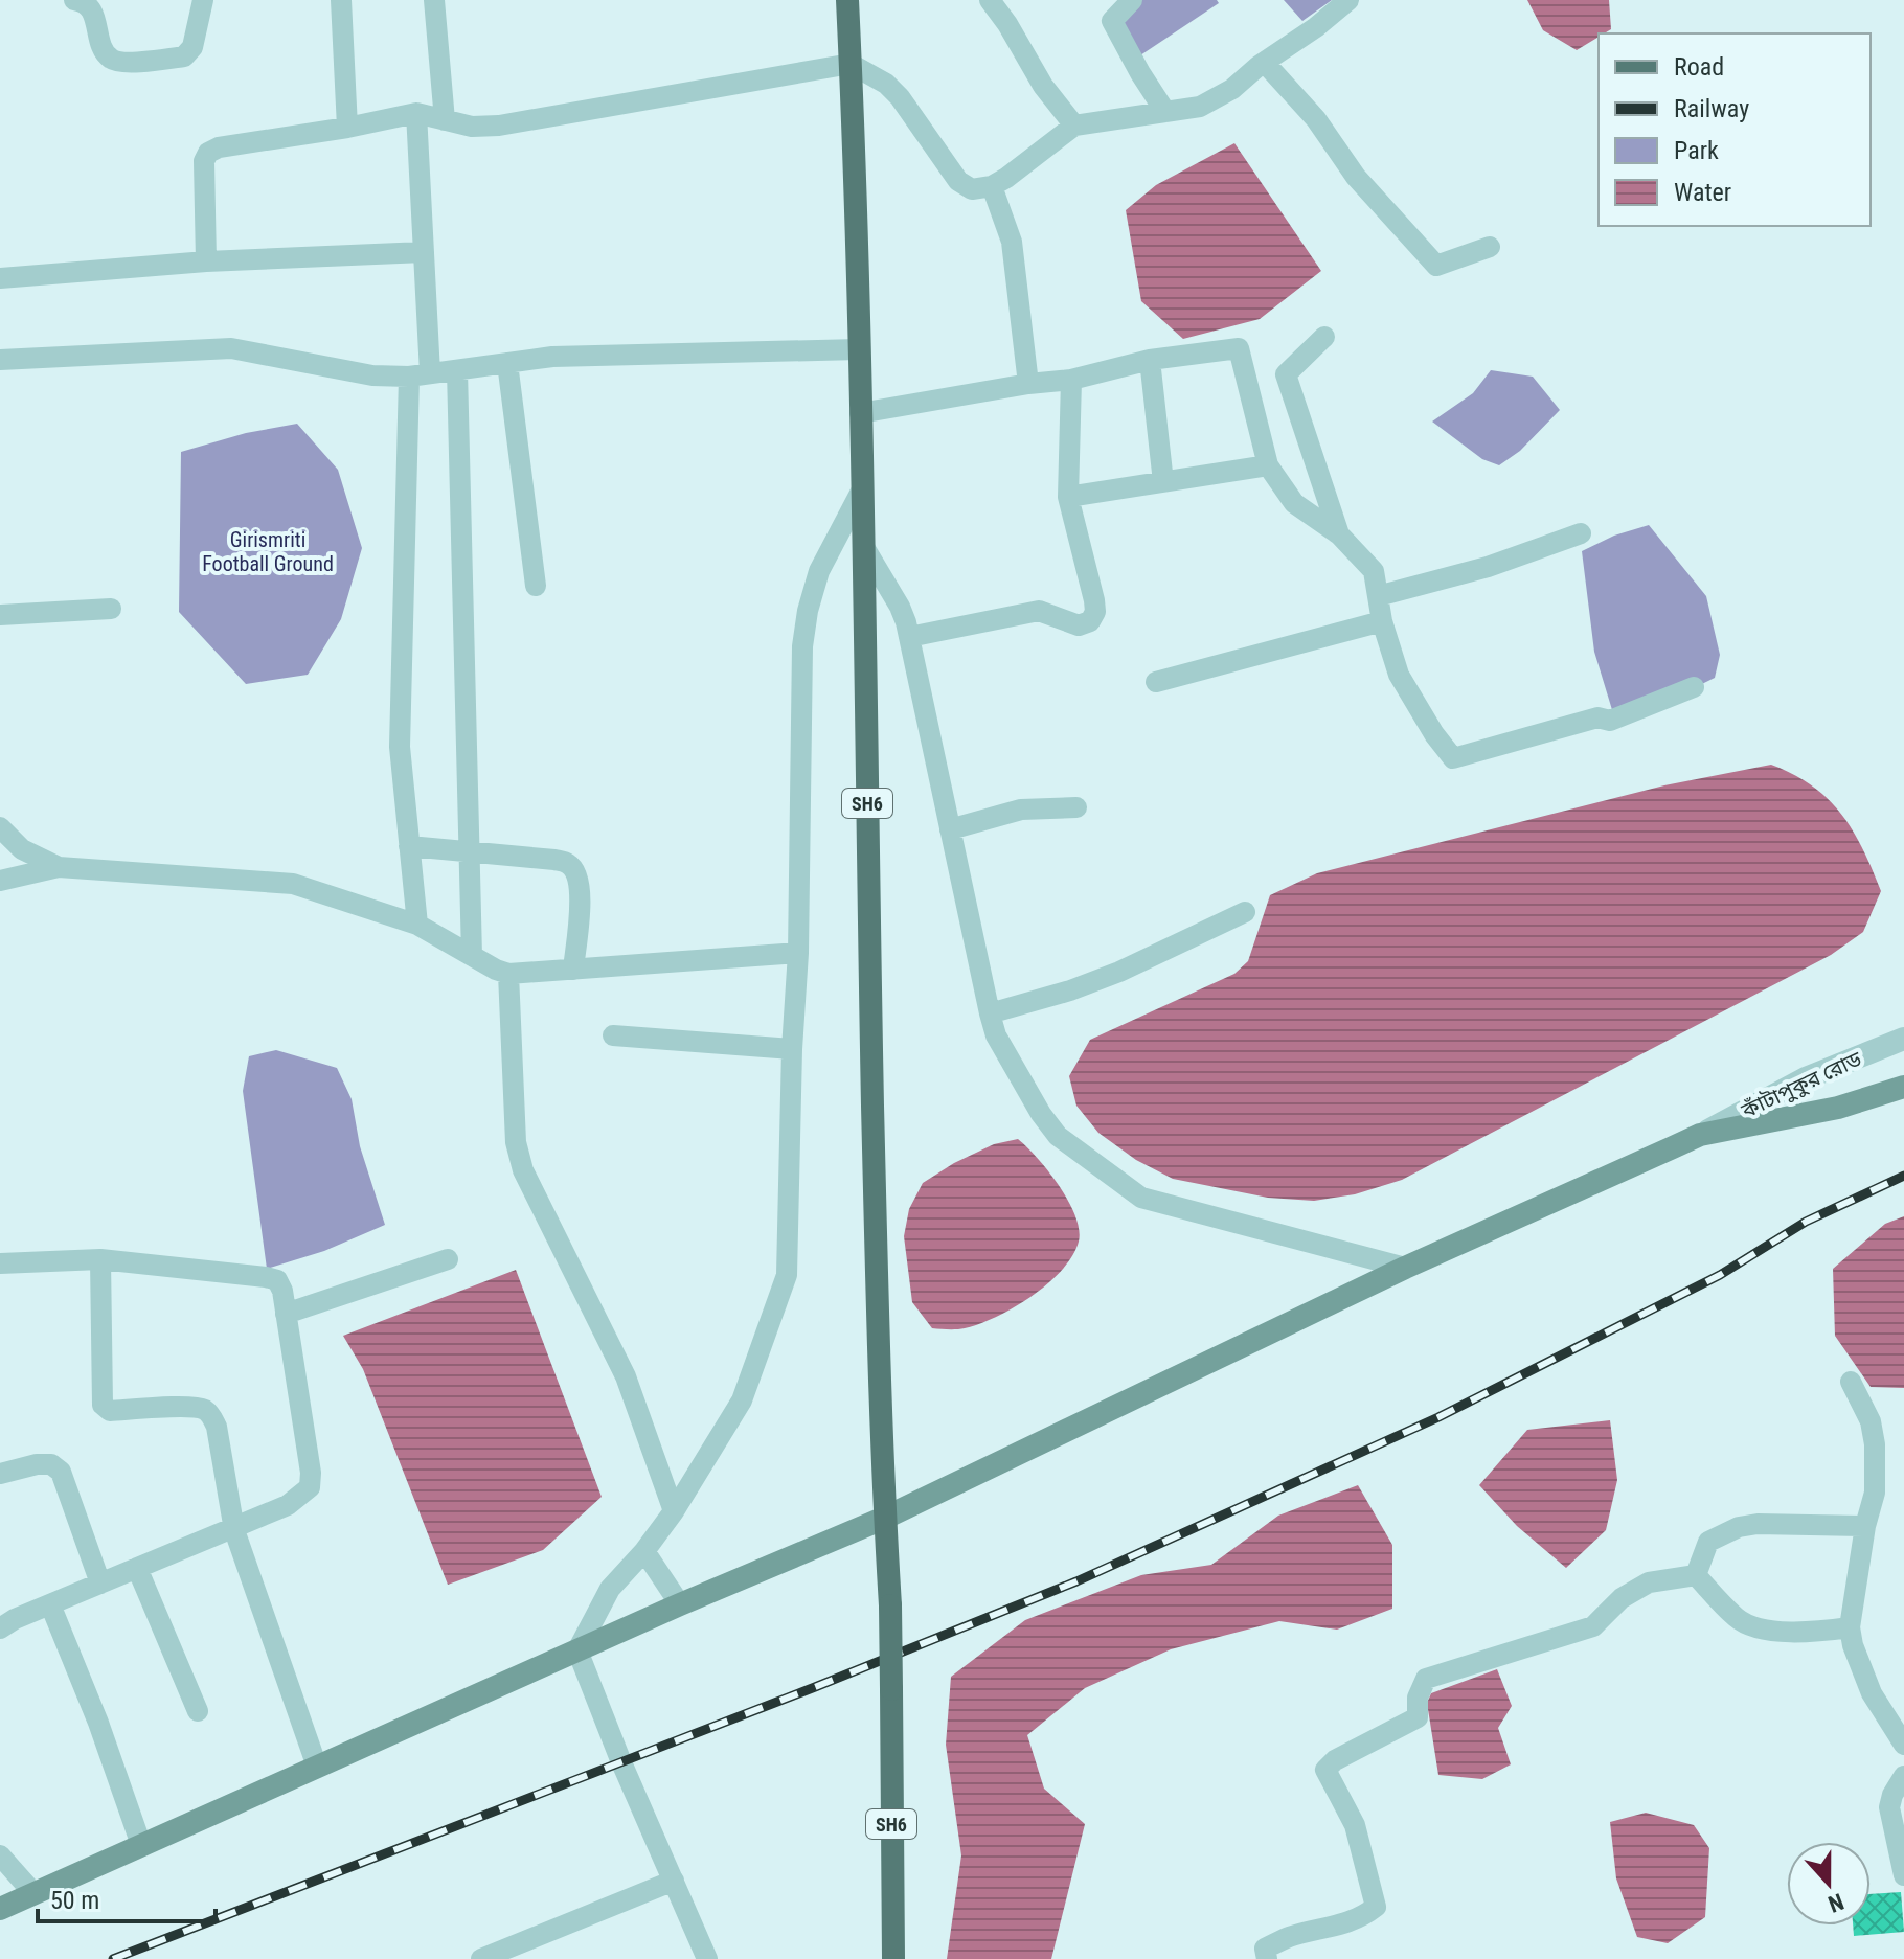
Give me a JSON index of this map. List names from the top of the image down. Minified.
{"streets":{"main road":["SH6"],"street":["কাঁটাপুকুর রোড"]},"parks":["Girismriti Football Ground"],"legend":["Road","Railway","Park","Water"],"scale_bar":"50 m","north":"bottom"}
